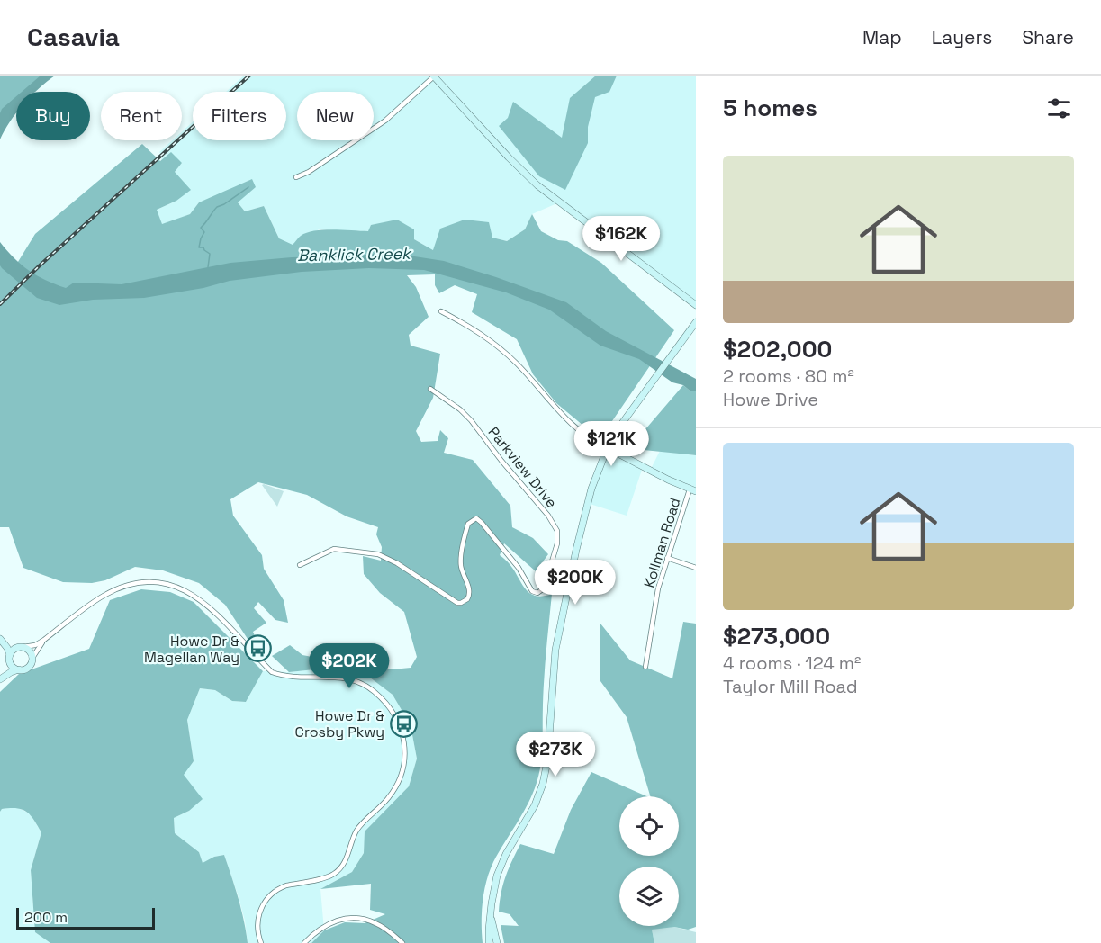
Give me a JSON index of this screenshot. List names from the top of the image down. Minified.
{"streets":{"street":["Parkview Drive","Kollman Road"]},"water":["Banklick Creek"],"places":{"bus stop":["Howe Dr & Magellan Way","Howe Dr & Crosby Pkwy"]},"scale_bar":"200 m","page":{"header":"Casavia","nav":["Map","Layers","Share"],"heading":"5 homes","chip":["Buy","Rent","Filters","New"],"list":[{"name":"$202,000","note":"2 rooms · 80 m² · Howe Drive"},{"name":"$273,000","note":"4 rooms · 124 m² · Taylor Mill Road"}],"price":["$162K","$121K","$200K","$202K","$273K"],"scale":"200 m"}}
